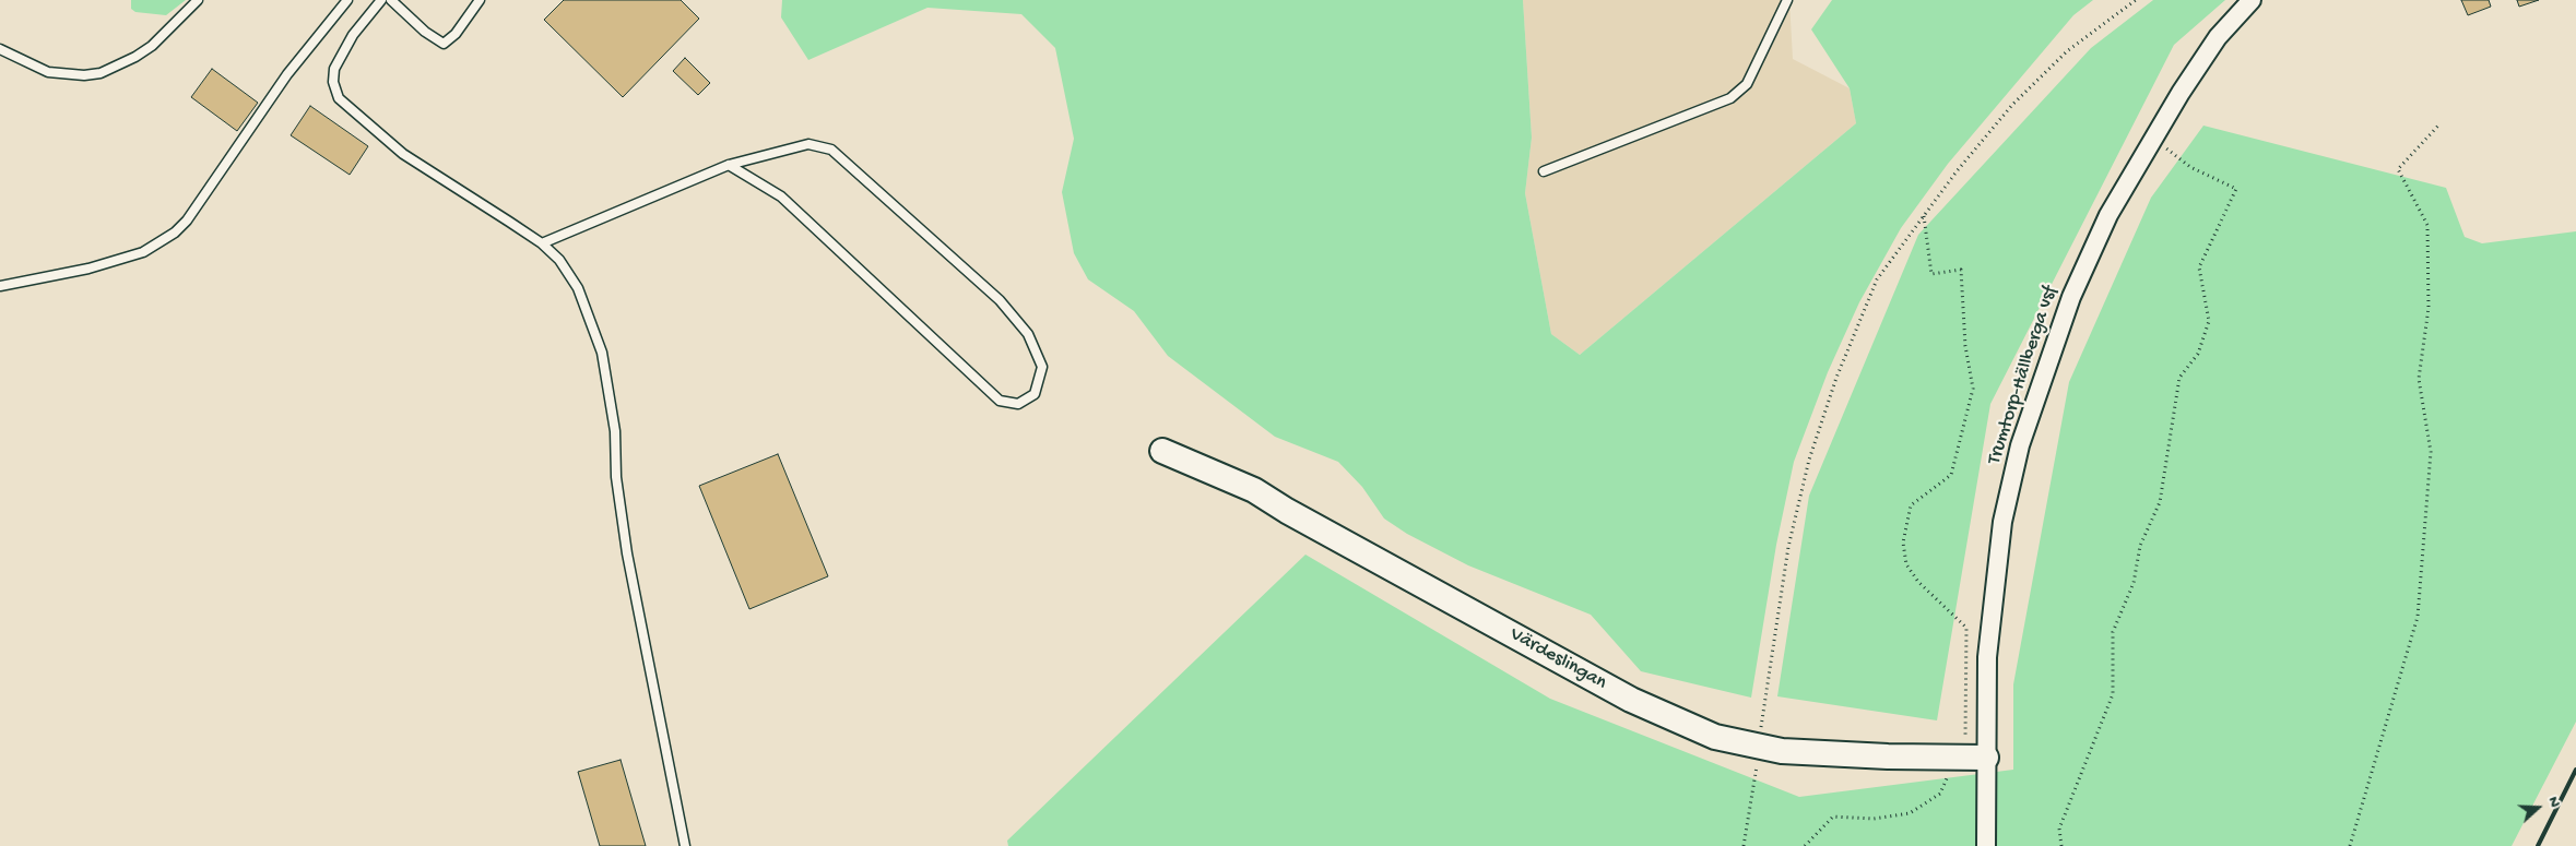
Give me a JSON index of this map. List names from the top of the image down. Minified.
{"streets":{"street":["Trumtorp-Hällberga vsf","Värdeslingan"]},"crossings":[["Trumtorp-Hällberga vsf","Värdeslingan"]],"north":"right"}
